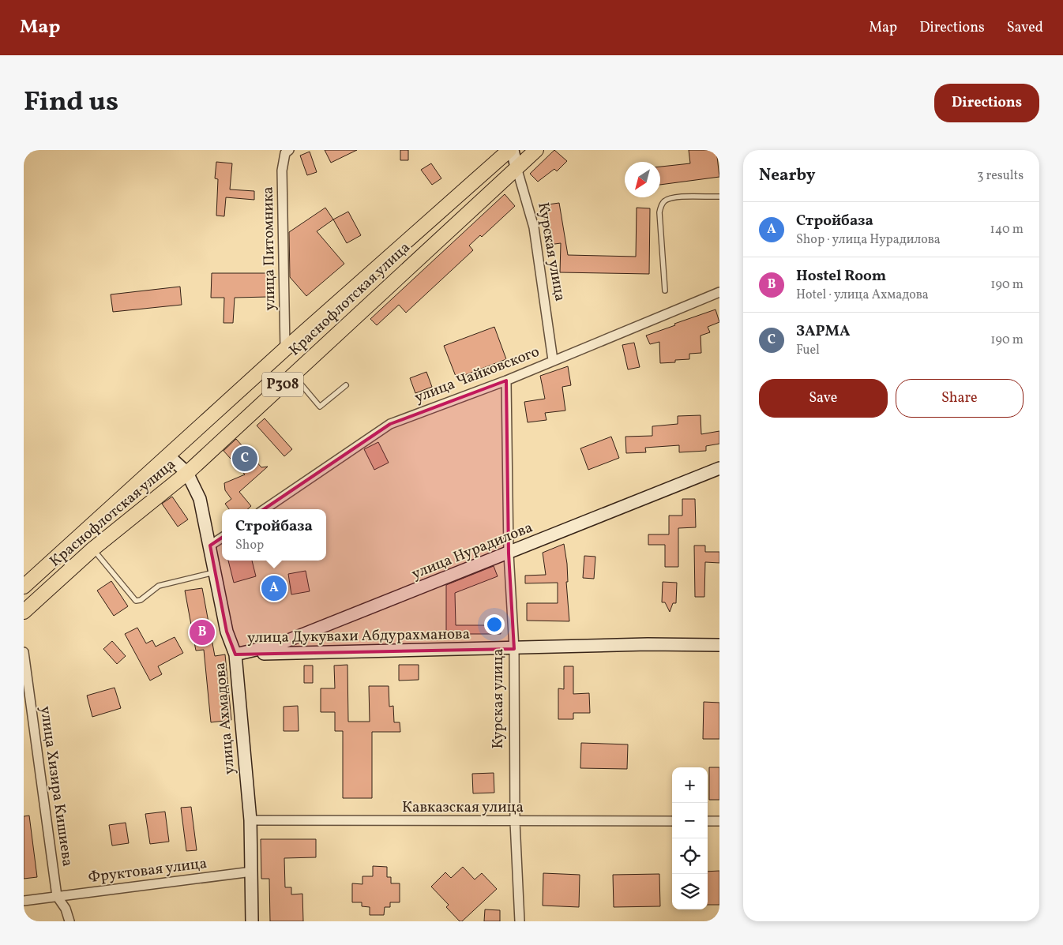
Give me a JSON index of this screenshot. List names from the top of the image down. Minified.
{"streets":{"main road":["Краснофлотская улица","P308"],"street":["улица Питомника","Курская улица","улица Чайковского","улица Нурадилова","улица Дукувахи Абдурахманова","улица Ахмадова","улица Хизира Кишиева","Кавказская улица","Фруктовая улица"]},"crossings":[["улица Питомника","Краснофлотская улица"],["Курская улица","Краснофлотская улица"],["Курская улица","улица Чайковского"],["Курская улица","улица Нурадилова"],["Курская улица","улица Дукувахи Абдурахманова"],["Курская улица","Кавказская улица"],["Краснофлотская улица","улица Ахмадова"],["улица Нурадилова","улица Дукувахи Абдурахманова"],["улица Нурадилова","улица Ахмадова"],["улица Дукувахи Абдурахманова","улица Ахмадова"],["улица Ахмадова","Кавказская улица"],["улица Ахмадова","Фруктовая улица"],["улица Хизира Кишиева","Фруктовая улица"]],"north":"bottom left","page":{"header":"Map","nav":["Map","Directions","Saved"],"title":"Find us","buttons":["Directions",["Save","Share"]],"heading":["Nearby","3 results"],"list":[{"mark":"A","name":"Стройбаза","note":"Shop · улица Нурадилова","value":"140 m"},{"mark":"B","name":"Hostel Room","note":"Hotel · улица Ахмадова","value":"190 m"},{"mark":"C","name":"ЗАРМА","note":"Fuel","value":"190 m"}],"pins":["C","A","B"],"popup":["Стройбаза","Shop"],"map_buttons":["+","−"]}}
